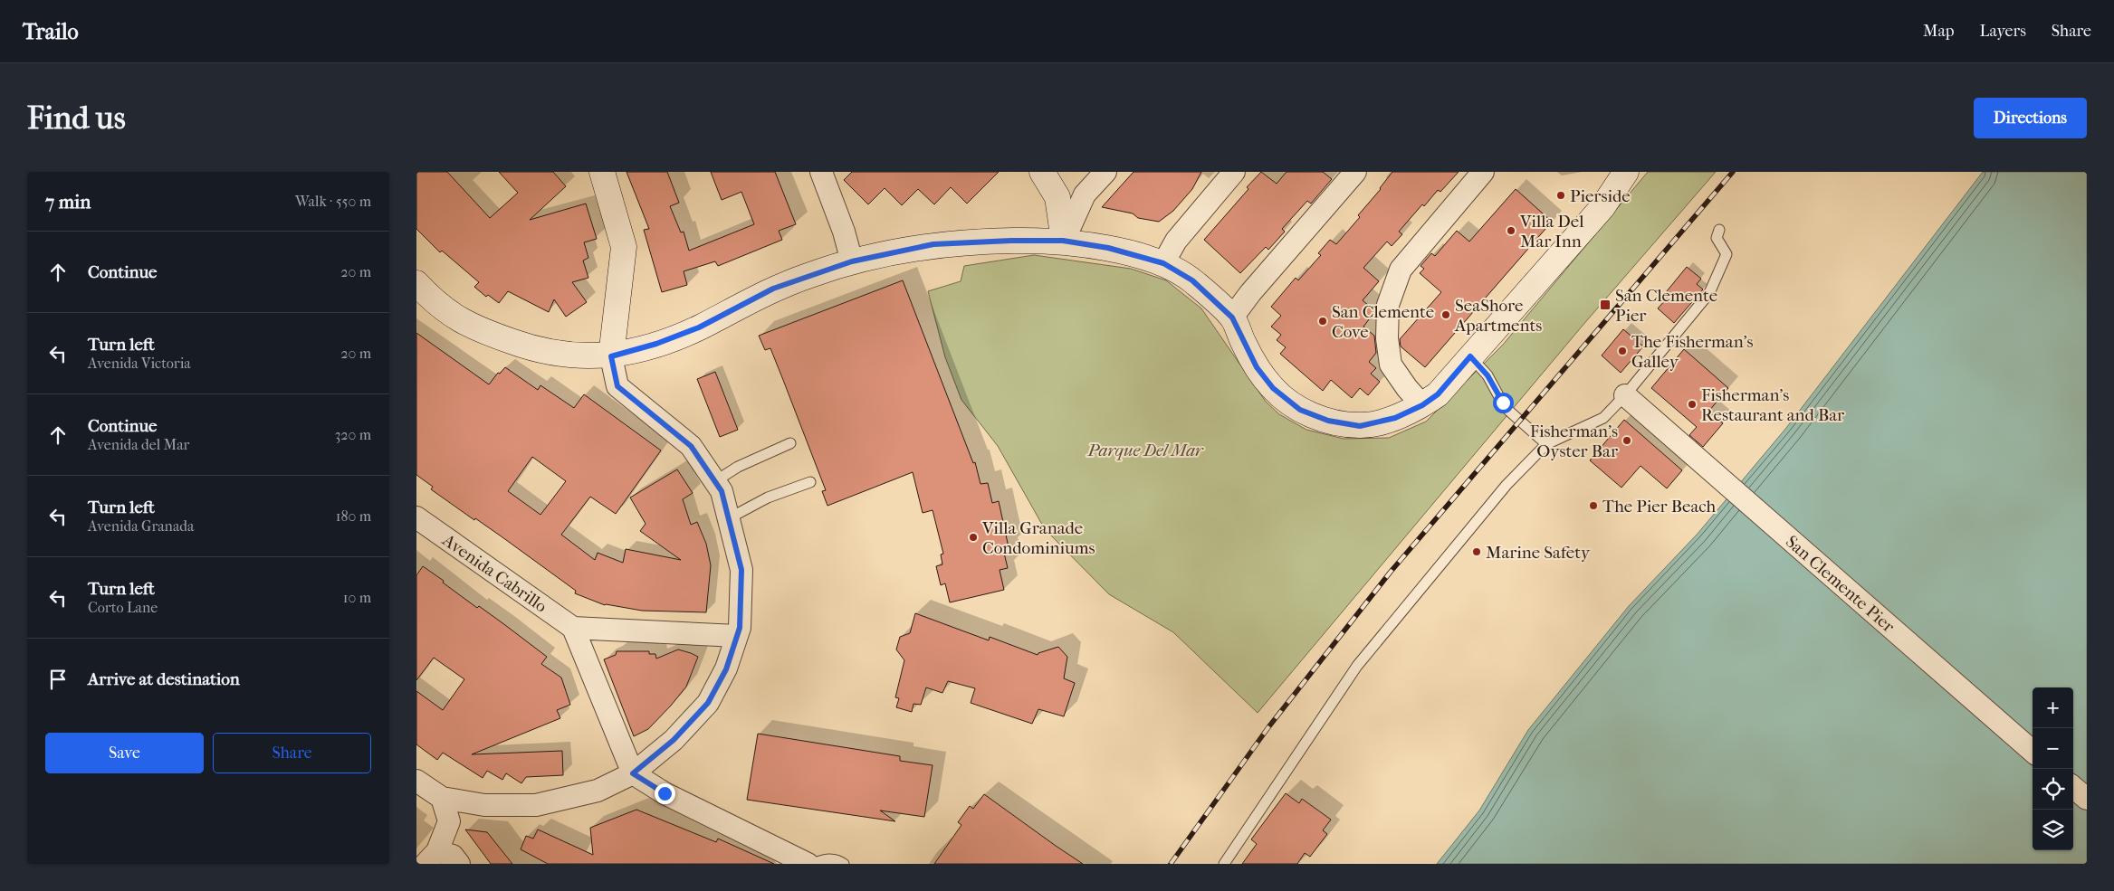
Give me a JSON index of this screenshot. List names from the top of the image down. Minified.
{"streets":{"street":["Avenida Cabrillo","San Clemente Pier"]},"parks":["Parque Del Mar"],"places":{"other":["Pierside","Villa Del Mar Inn","SeaShore Apartments","San Clemente Cove","The Fisherman's Galley","Fisherman's Restaurant and Bar","Fisherman's Oyster Bar","The Pier Beach","Villa Granade Condominiums","Marine Safety"],"transit":["San Clemente Pier"]},"page":{"header":"Trailo","nav":["Map","Layers","Share"],"buttons":["Directions",["Save","Share"]],"title":"Find us","heading":["7 min","Walk · 550 m"],"list":[["Continue","20 m"],["Turn left","Avenida Victoria","20 m"],["Continue","Avenida del Mar","320 m"],["Turn left","Avenida Granada","180 m"],["Turn left","Corto Lane","10 m"],"Arrive at destination"],"map_buttons":["+","−"]}}
